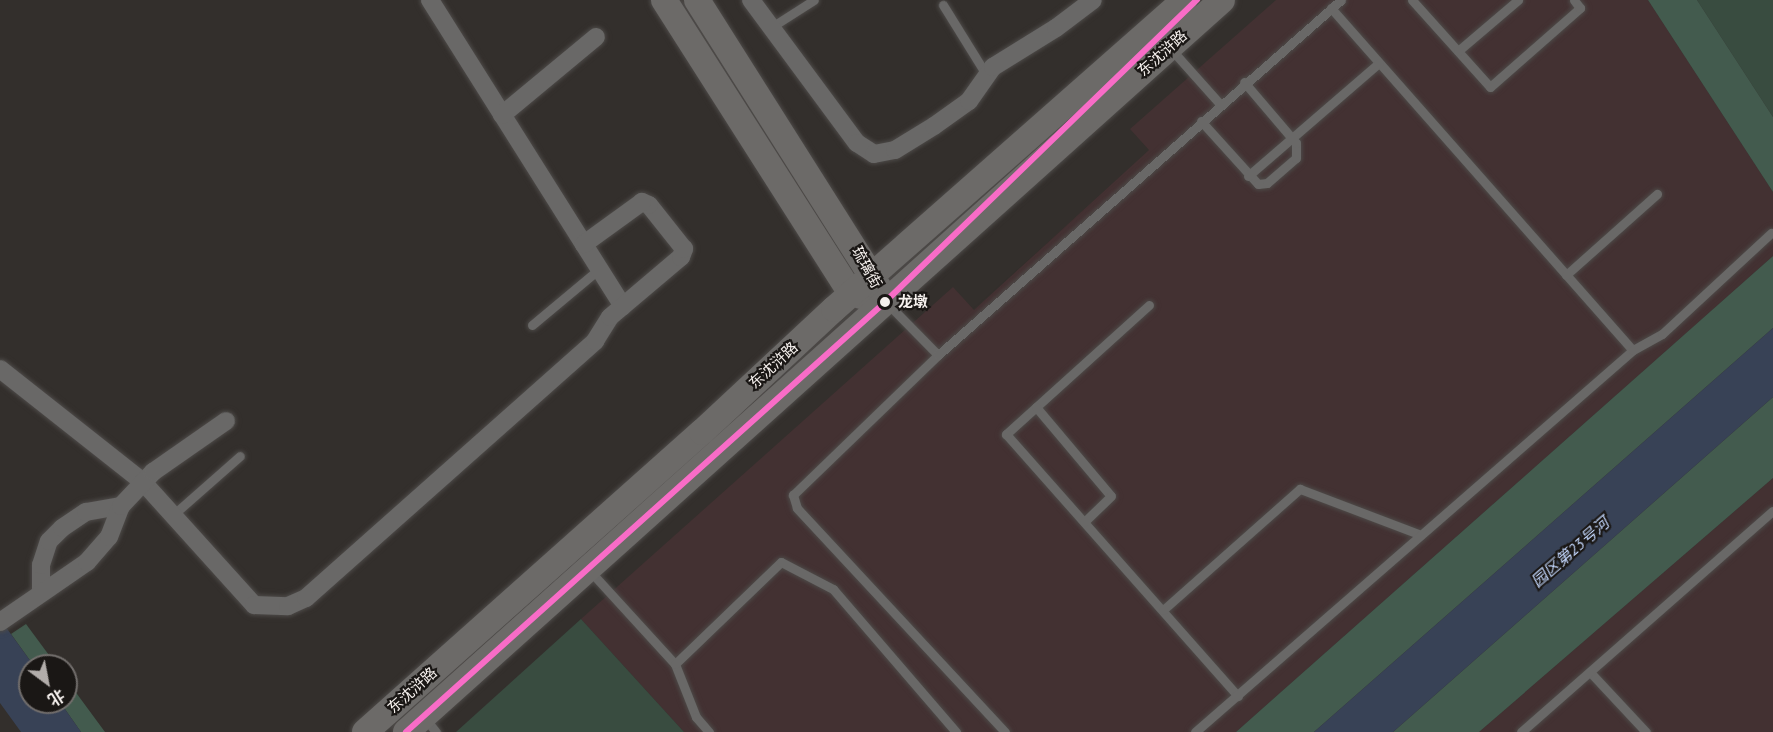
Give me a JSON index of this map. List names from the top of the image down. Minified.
{"streets":{"main road":["东沈浒路","琉璃街"]},"crossings":[["东沈浒路","琉璃街"]],"water":["园区第23号河"],"places":["龙墩"],"north":"bottom right"}
